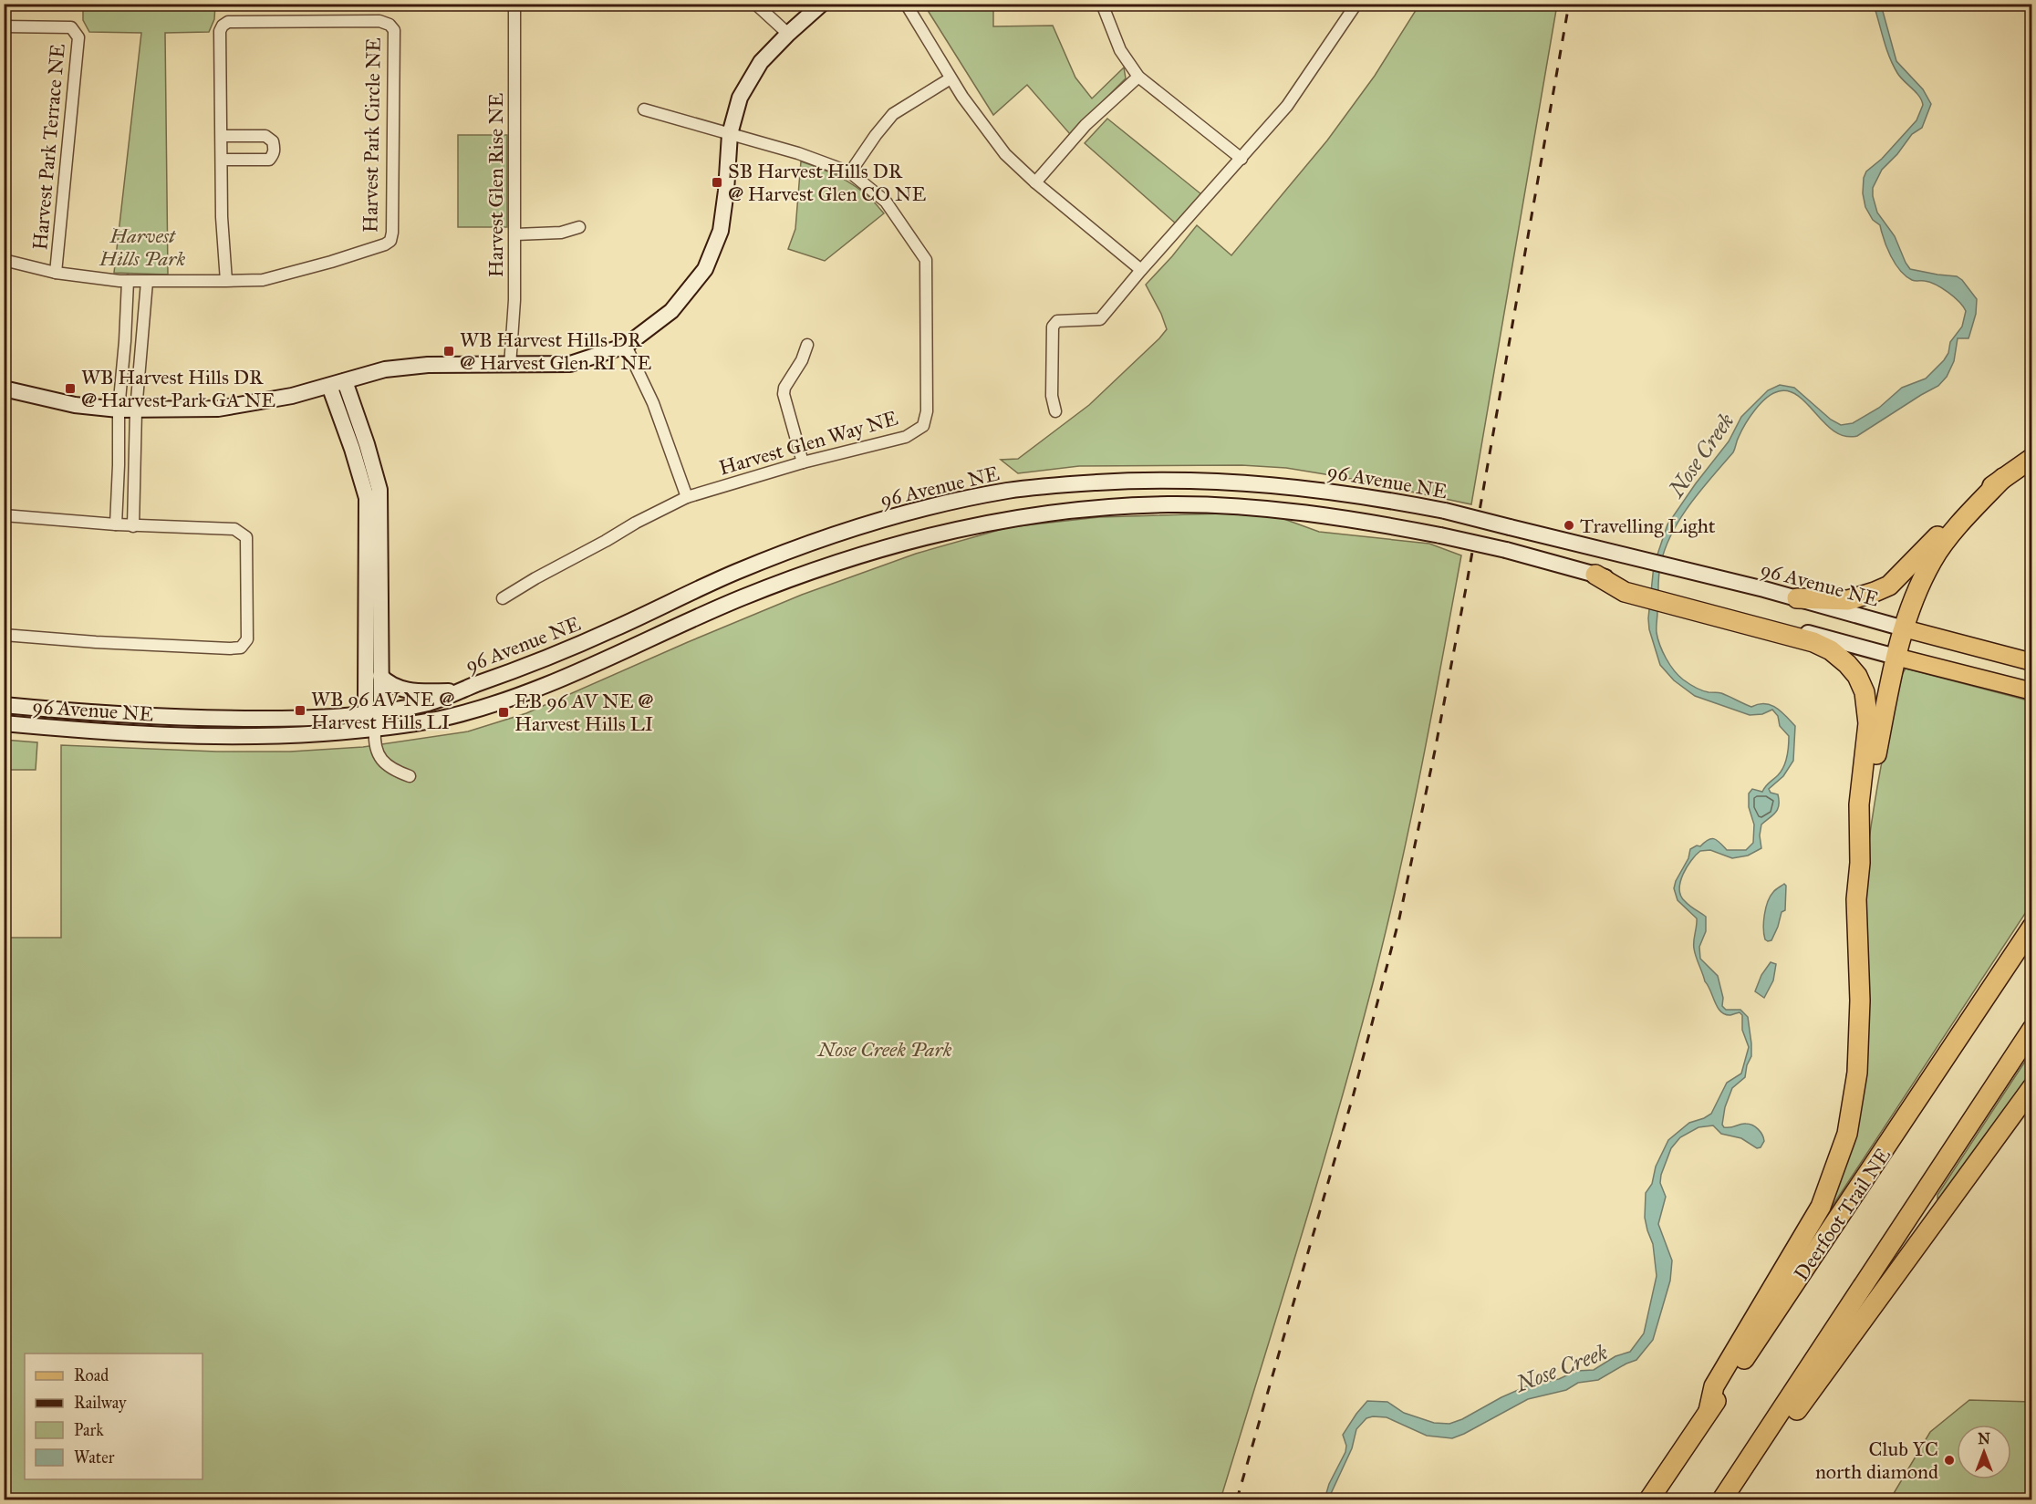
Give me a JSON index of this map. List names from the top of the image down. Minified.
{"streets":{"highway":["Deerfoot Trail NE"],"main road":["96 Avenue NE"],"street":["Harvest Park Circle NE","Harvest Park Terrace NE","Harvest Glen Rise NE","Harvest Glen Way NE"]},"crossings":[["Harvest Park Circle NE","Harvest Park Terrace NE"]],"water":["Nose Creek"],"parks":["Harvest Hills Park","Nose Creek Park"],"places":{"transit":["SB Harvest Hills DR @ Harvest Glen CO NE","WB Harvest Hills DR @ Harvest Glen RI NE","WB Harvest Hills DR @ Harvest Park GA NE","WB 96 AV NE @ Harvest Hills LI","EB 96 AV NE @ Harvest Hills LI"],"other":["Travelling Light","Club YC north diamond"]},"legend":["Road","Railway","Park","Water"],"north":"top"}
